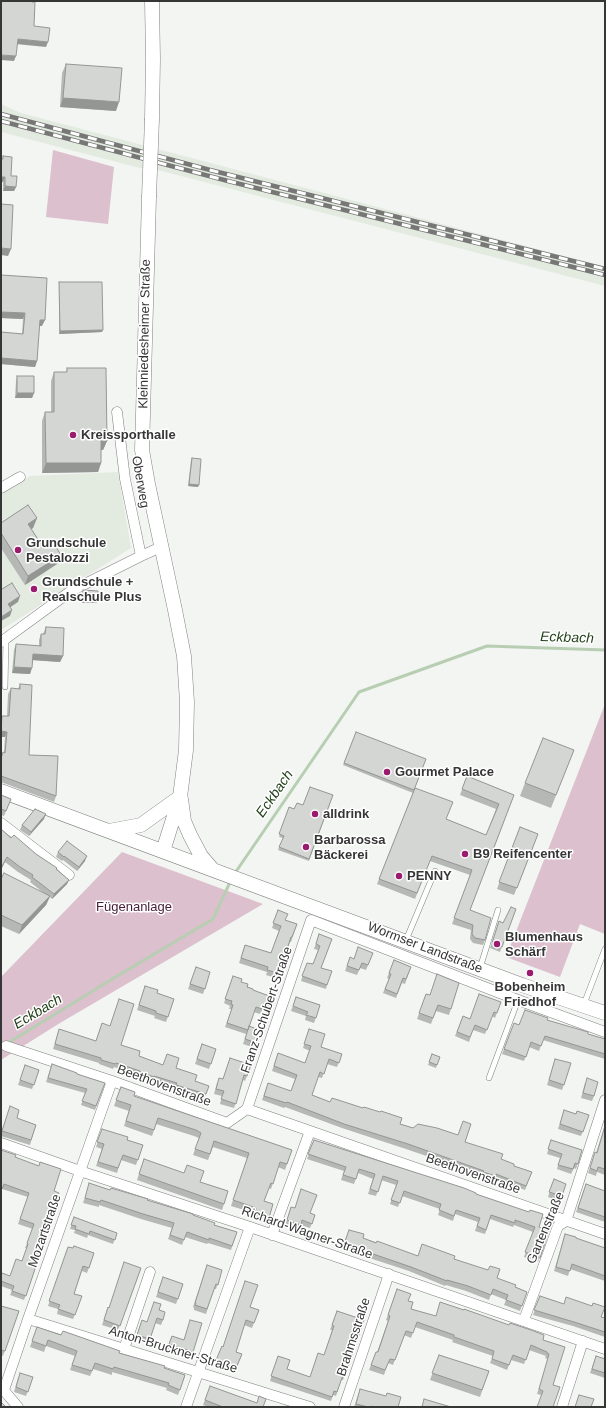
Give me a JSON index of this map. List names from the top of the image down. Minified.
{"streets":{"main road":["Kleinniedesheimer Straße","Wormser Landstraße"],"street":["Oberweg","Franz-Schubert-Straße","Beethovenstraße","Gartenstraße","Mozartstraße","Richard-Wagner-Straße","Brahmsstraße","Anton-Bruckner-Straße"]},"crossings":[["Kleinniedesheimer Straße","Wormser Landstraße"],["Wormser Landstraße","Franz-Schubert-Straße"],["Franz-Schubert-Straße","Beethovenstraße"],["Beethovenstraße","Gartenstraße"],["Beethovenstraße","Mozartstraße"],["Gartenstraße","Richard-Wagner-Straße"],["Mozartstraße","Richard-Wagner-Straße"],["Mozartstraße","Anton-Bruckner-Straße"],["Richard-Wagner-Straße","Brahmsstraße"]],"water":["Eckbach"],"parks":["Fügenanlage"],"places":["Kreissporthalle","Grundschule Pestalozzi","Grundschule + Realschule Plus","Gourmet Palace","alldrink","Barbarossa Bäckerei","B9 Reifencenter","PENNY","Blumenhaus Schärf","Bobenheim Friedhof"]}
